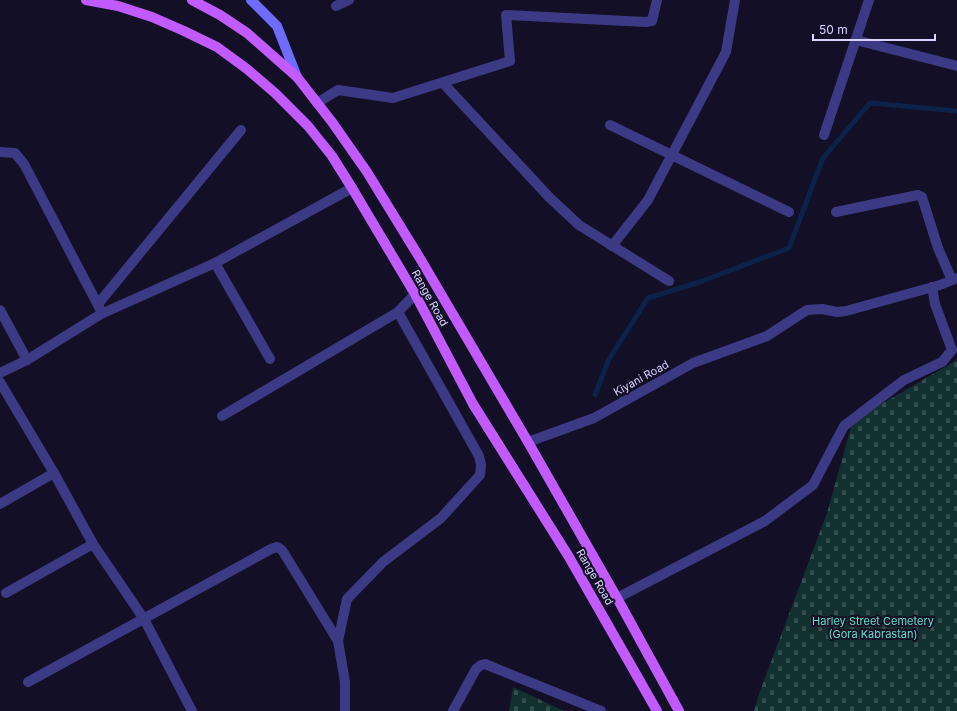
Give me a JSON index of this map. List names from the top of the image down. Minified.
{"streets":{"main road":["Range Road"],"street":["Kiyani Road"]},"parks":["Harley Street Cemetery (Gora Kabrastan)"],"scale_bar":"50 m"}
